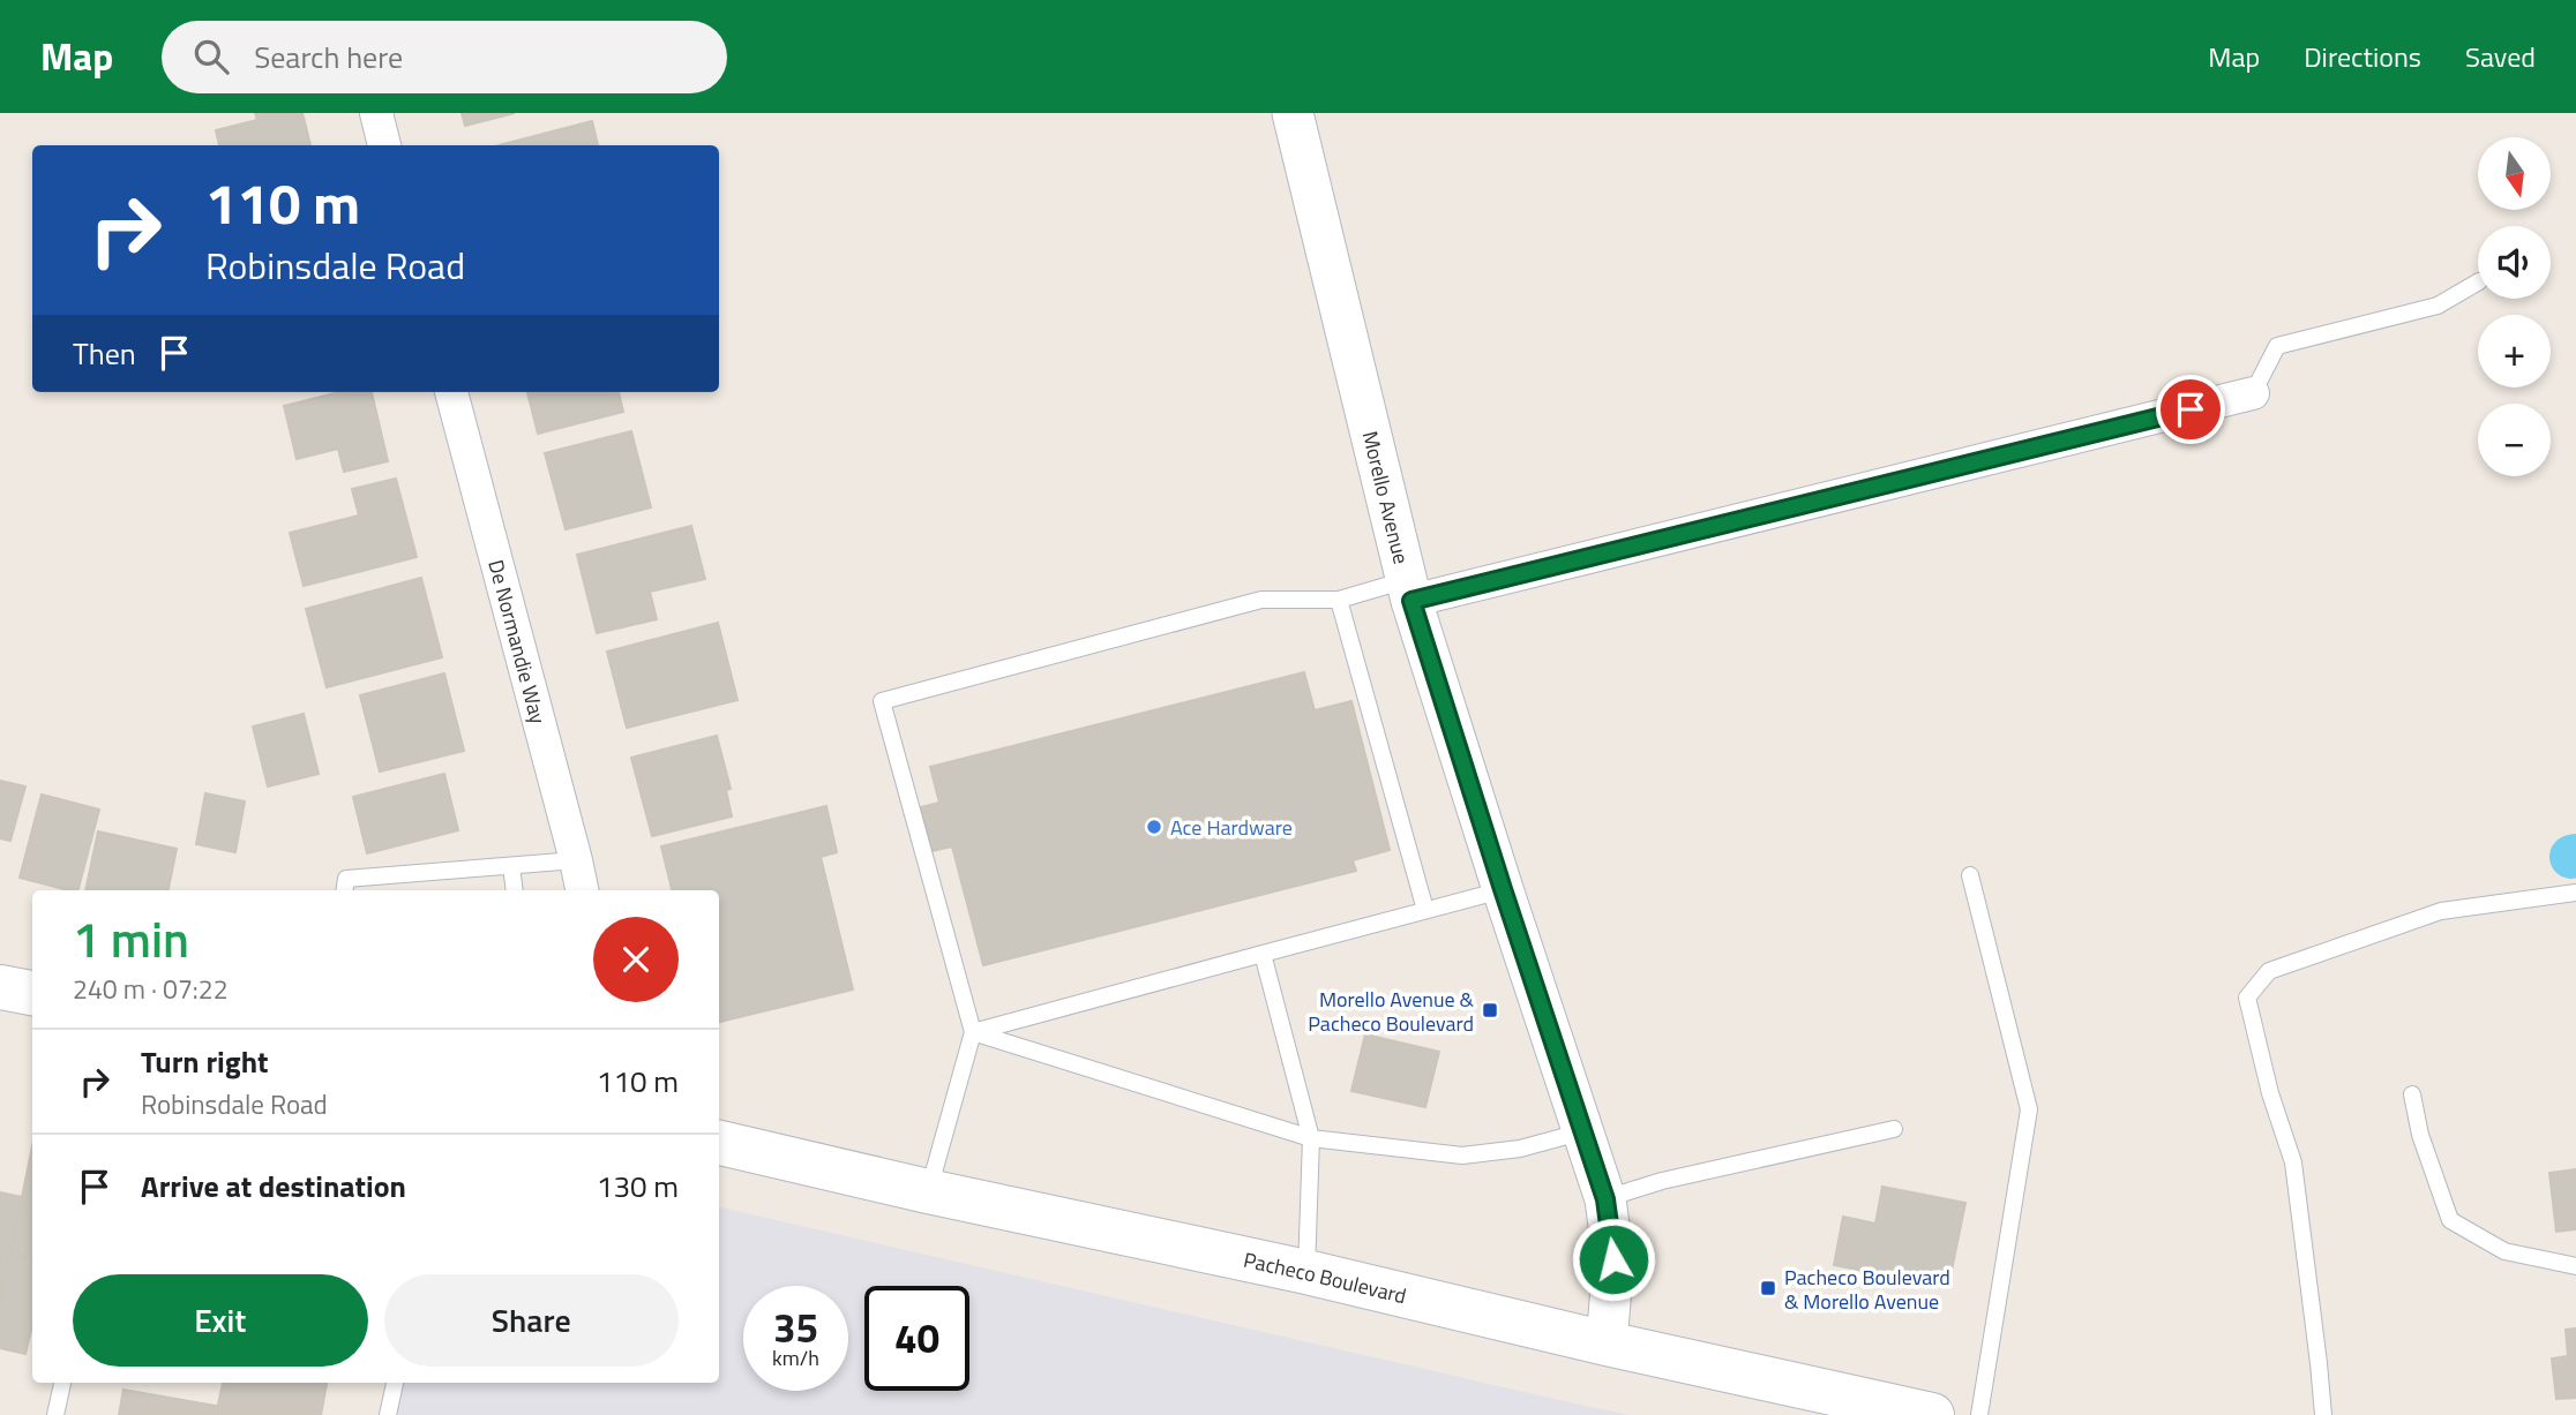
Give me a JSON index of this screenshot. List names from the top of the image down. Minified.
{"streets":{"main road":["Pacheco Boulevard"],"street":["Morello Avenue","De Normandie Way"]},"crossings":[["Morello Avenue","Pacheco Boulevard"]],"places":{"other":["Ace Hardware"],"transit":["Morello Avenue & Pacheco Boulevard","Pacheco Boulevard & Morello Avenue"]},"north":"bottom","page":{"header":"Map","search":"Search here","nav":["Map","Directions","Saved"],"map_buttons":["+","−"],"turn":["110 m","Robinsdale Road"],"then":"Then","heading":["1 min","240 m · 07:22"],"list":[{"name":"Turn right","note":"Robinsdale Road","value":"110 m"},{"name":"Arrive at destination","value":"130 m"}],"buttons":["Exit","Share"],"speed":"35 km/h","limit":"40"}}
